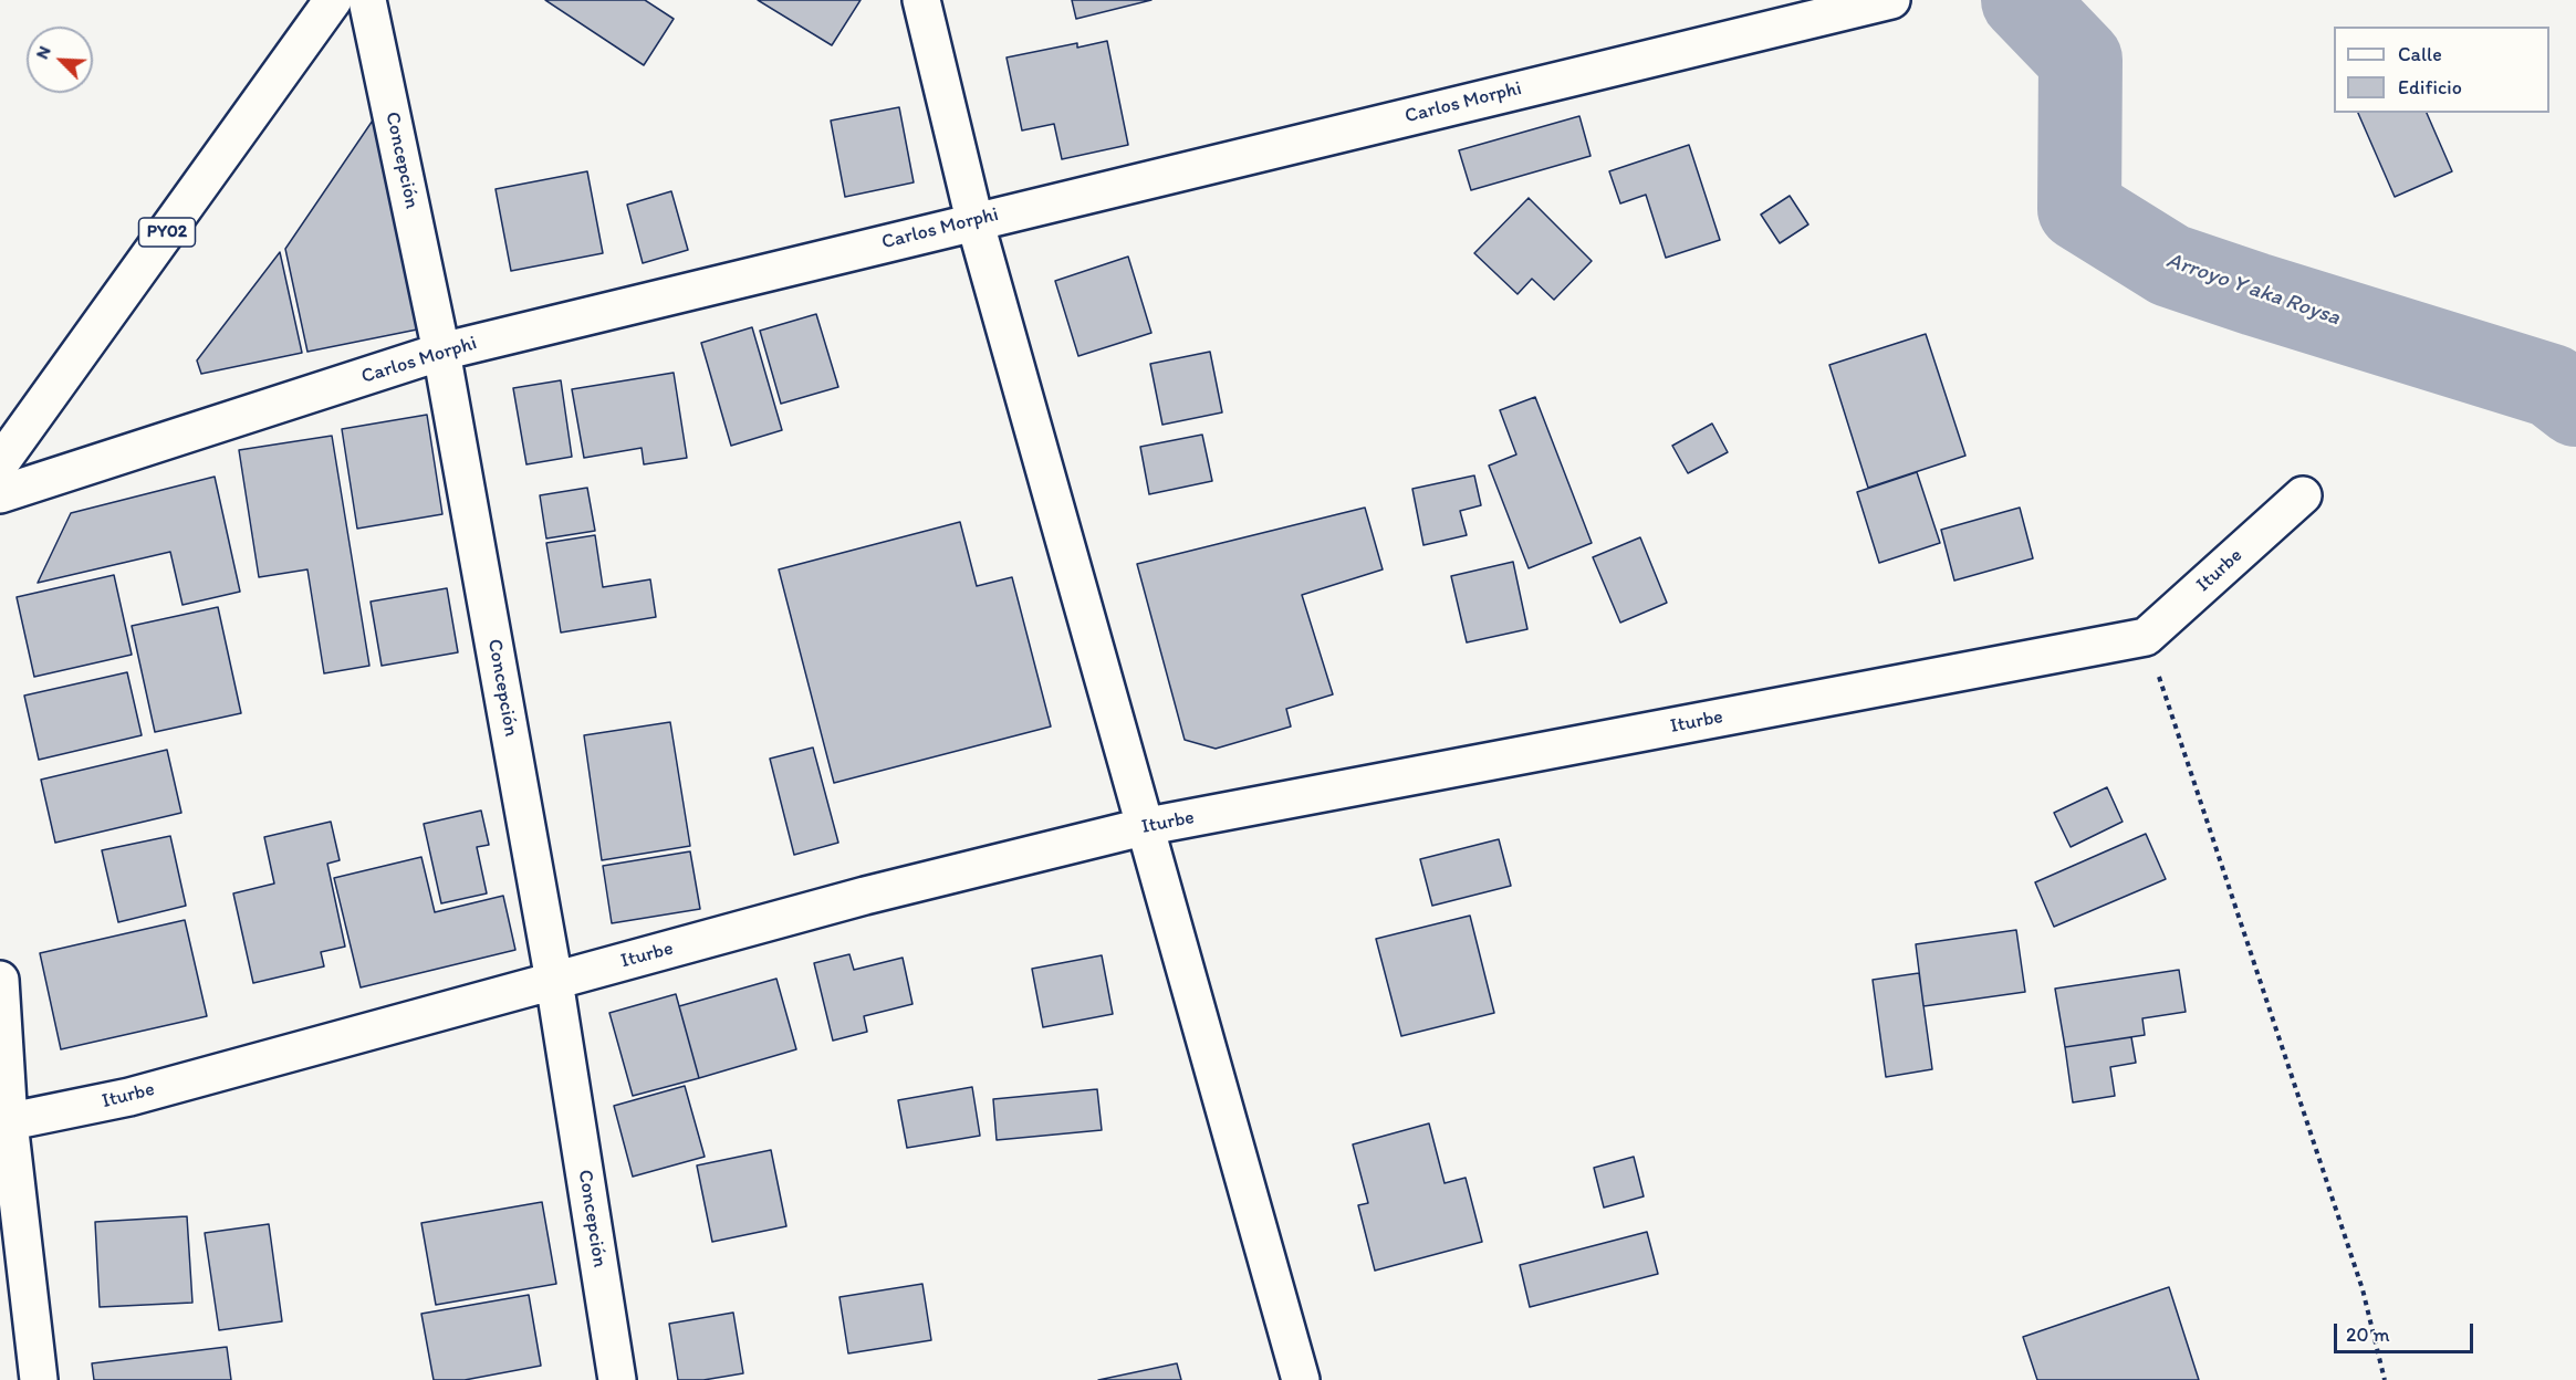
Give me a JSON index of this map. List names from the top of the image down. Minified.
{"streets":{"street":["Carlos Morphi","Concepción","PY02","Iturbe"]},"crossings":[["Carlos Morphi","Concepción"],["Concepción","Iturbe"]],"water":["Arroyo Y aka Roysa"],"legend":["Calle","Edificio"],"scale_bar":"20 m","north":"top left"}
